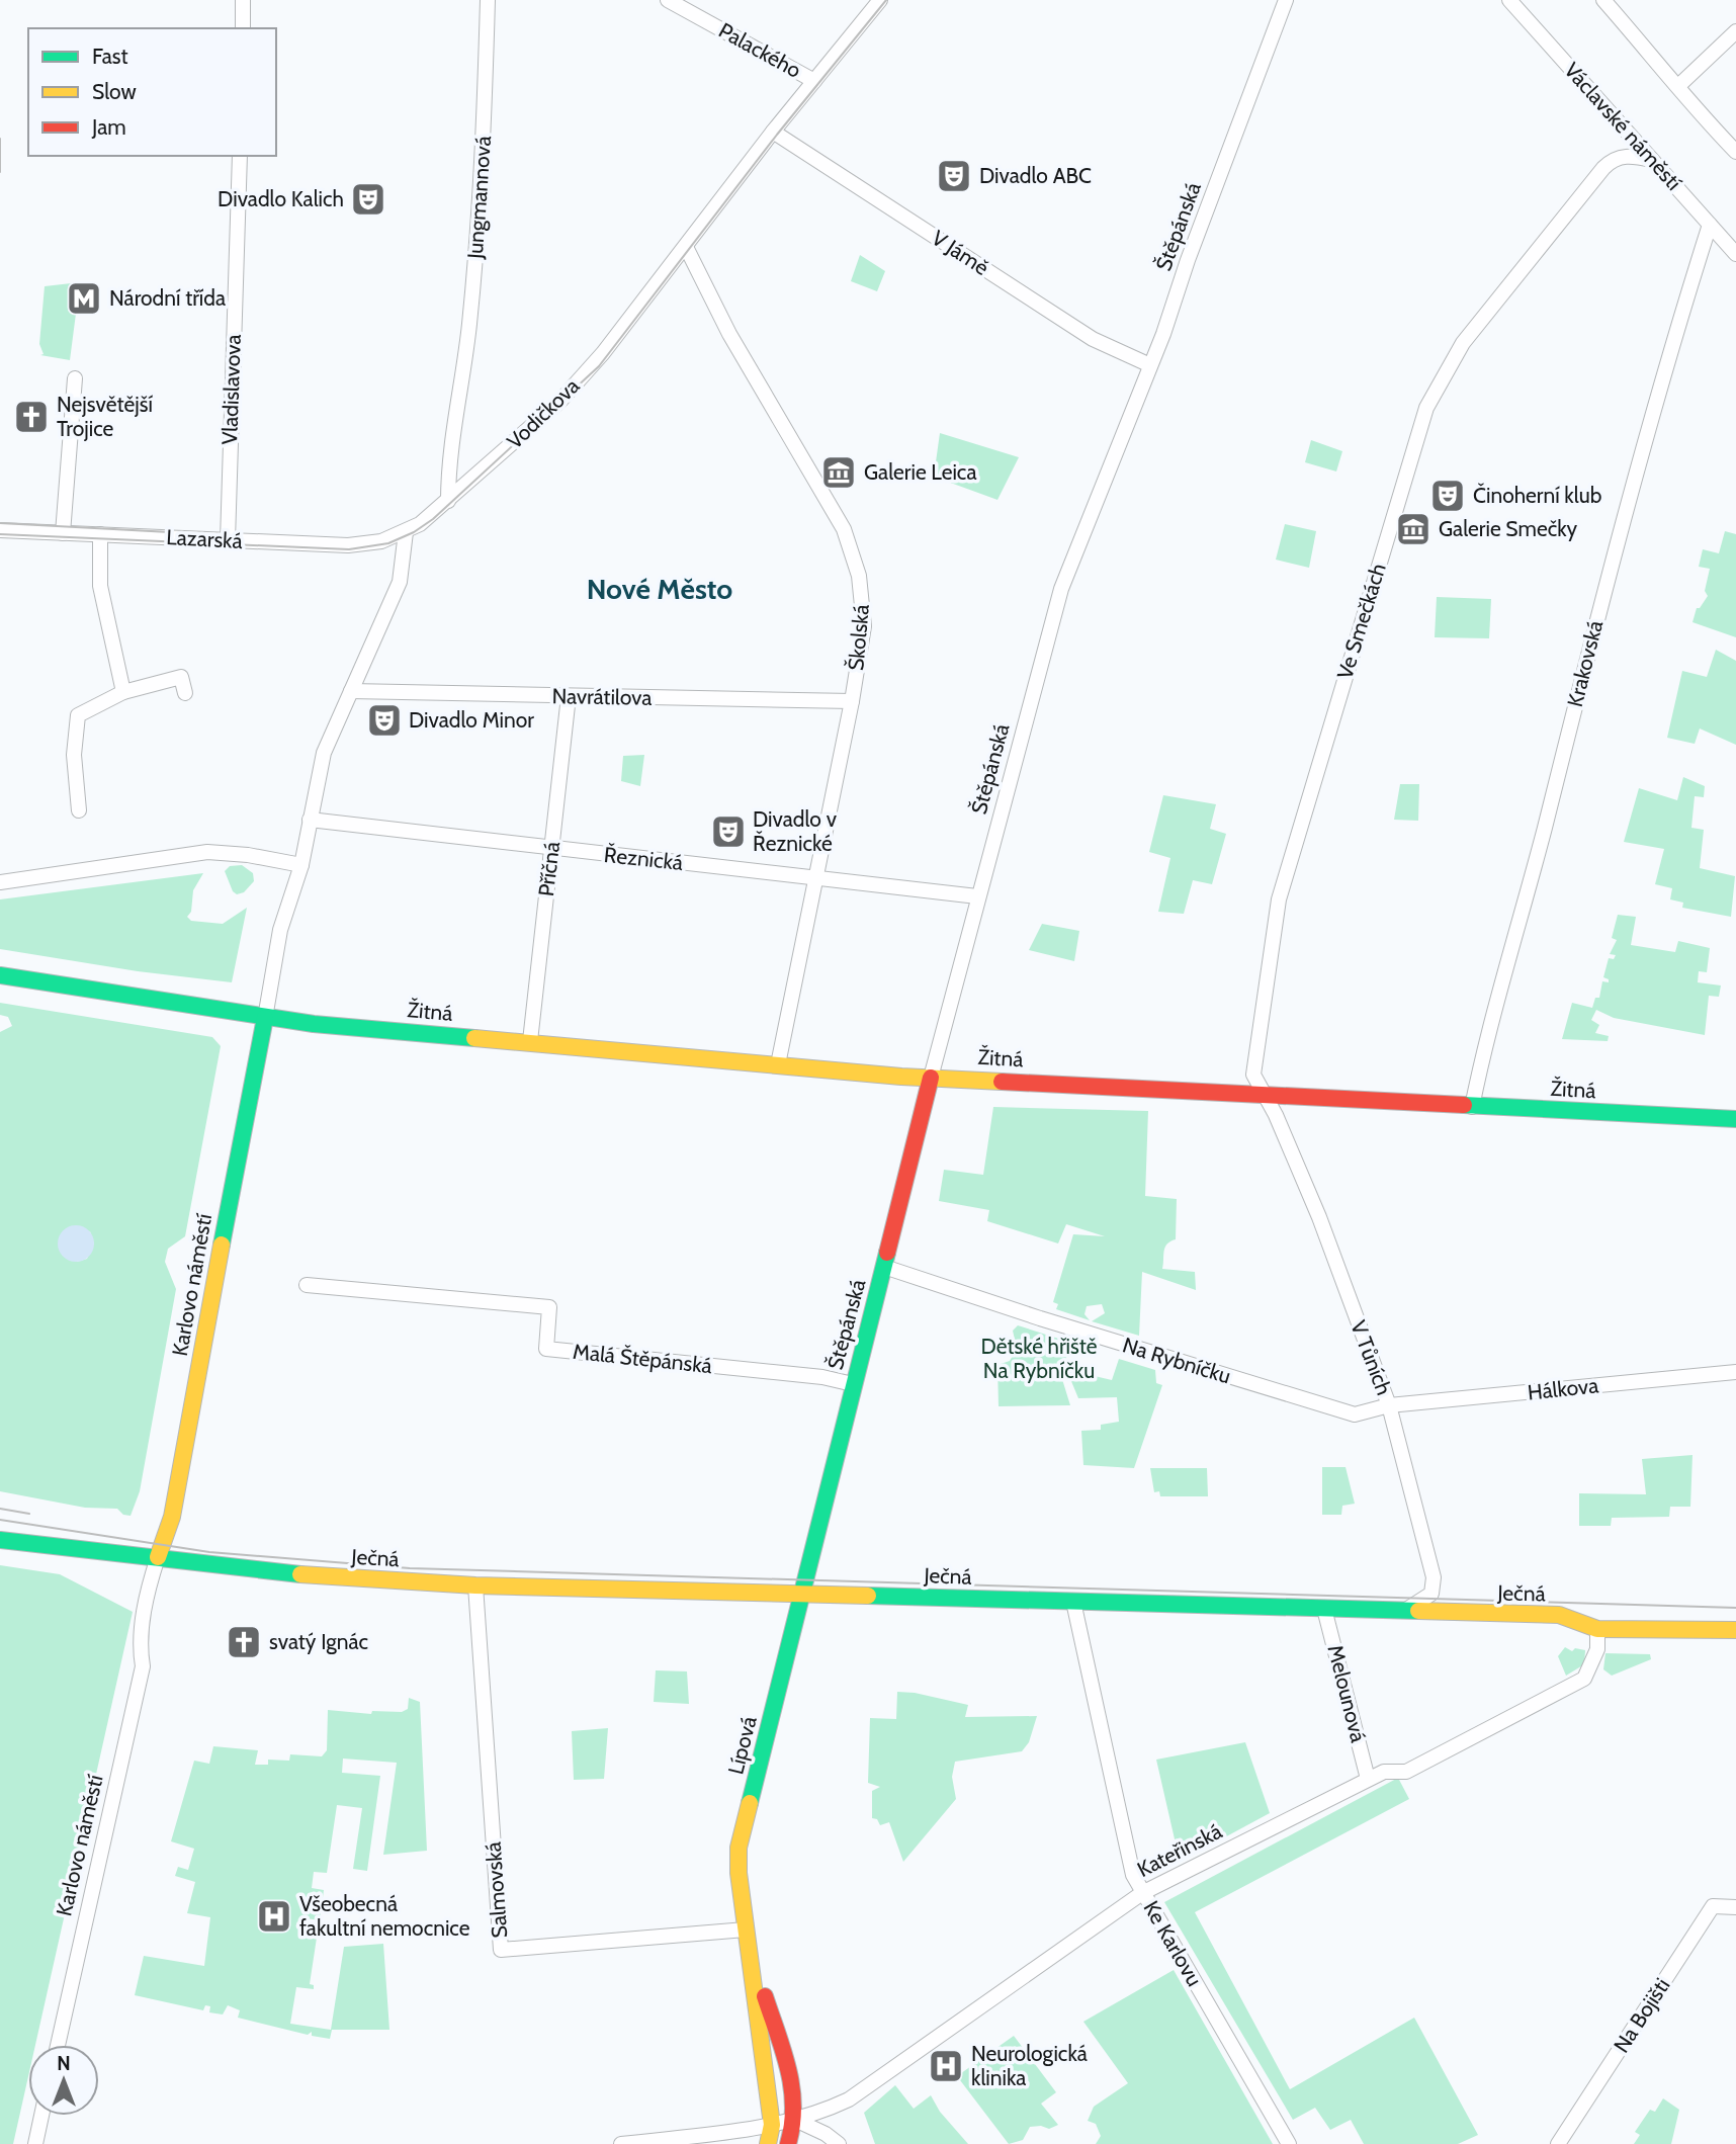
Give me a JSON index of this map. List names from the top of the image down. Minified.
{"streets":{"main road":["Štěpánská","Žitná","Karlovo náměstí","Ječná","Lípová"],"street":["Palackého","Václavské náměstí","Jungmannová","V Jámě","Vladislavova","Vodičkova","Lazarská","Ve Smečkách","Školská","Krakovská","Navrátilova","Řeznická","Příčná","V Tůních","Malá Štěpánská","Na Rybníčku","Hálkova","Melounová","Kateřinská","Salmovská","Ke Karlovu","Na Bojišti"]},"crossings":[["Palackého","Vodičkova"],["Václavské náměstí","Ve Smečkách"],["Václavské náměstí","Krakovská"],["Jungmannová","Vodičkova"],["Štěpánská","V Jámě"],["Štěpánská","Řeznická"],["Štěpánská","Žitná"],["Štěpánská","Malá Štěpánská"],["Štěpánská","Na Rybníčku"],["Štěpánská","Lípová"],["V Jámě","Vodičkova"],["Vladislavova","Lazarská"],["Vodičkova","Lazarská"],["Vodičkova","Školská"],["Ve Smečkách","Žitná"],["Ve Smečkách","V Tůních"],["Školská","Navrátilova"],["Školská","Řeznická"],["Školská","Žitná"],["Krakovská","Žitná"],["Navrátilova","Příčná"],["Řeznická","Příčná"],["Příčná","Žitná"],["Žitná","Karlovo náměstí"],["Žitná","V Tůních"],["Karlovo náměstí","Ječná"],["V Tůních","Na Rybníčku"],["V Tůních","Hálkova"],["V Tůních","Ječná"],["Na Rybníčku","Hálkova"],["Ječná","Melounová"],["Ječná","Lípová"],["Ječná","Kateřinská"],["Ječná","Salmovská"],["Ječná","Ke Karlovu"],["Melounová","Kateřinská"],["Lípová","Kateřinská"],["Lípová","Salmovská"],["Kateřinská","Ke Karlovu"]],"districts":["Nové Město"],"parks":["Dětské hřiště Na Rybníčku"],"places":{"theatre":["Divadlo ABC","Divadlo Kalich","Činoherní klub","Divadlo Minor","Divadlo v Řeznické"],"metro station":["Národní třída"],"church":["Nejsvětější Trojice","svatý Ignác"],"museum":["Galerie Leica","Galerie Smečky"],"hospital":["Všeobecná fakultní nemocnice","Neurologická klinika"]},"legend":["Fast","Slow","Jam"],"north":"top"}
